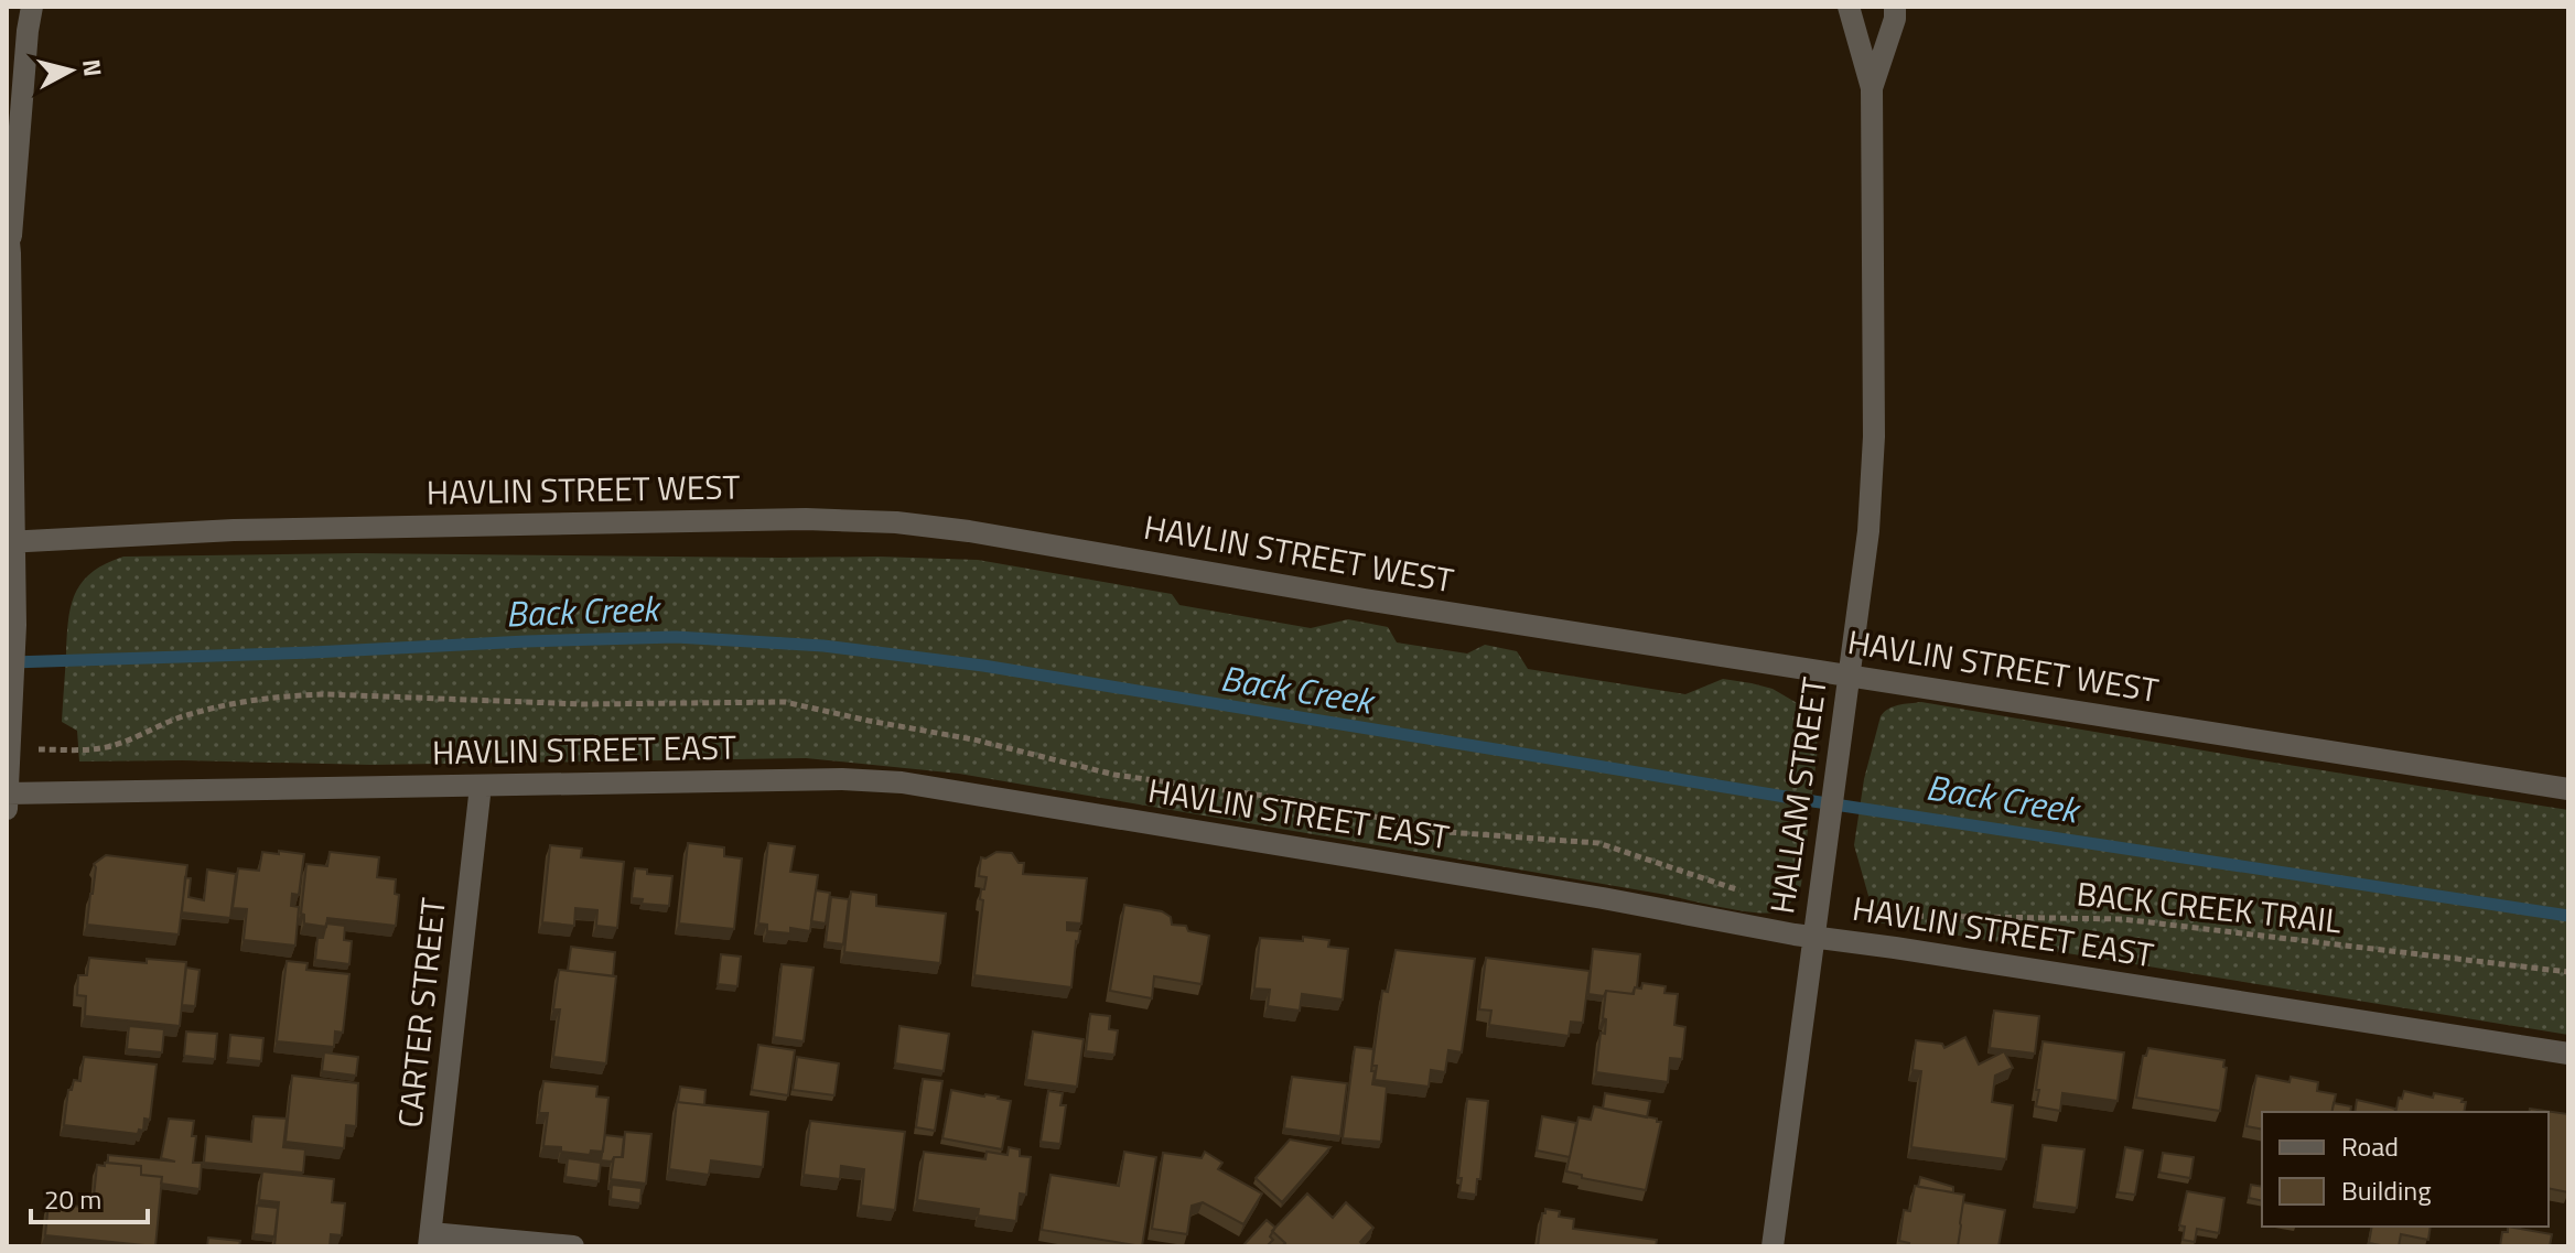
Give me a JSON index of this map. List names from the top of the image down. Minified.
{"streets":{"street":["HAVLIN STREET WEST","HAVLIN STREET EAST","HALLAM STREET","CARTER STREET"],"path":["BACK CREEK TRAIL"]},"crossings":[["HAVLIN STREET WEST","HALLAM STREET"],["HAVLIN STREET EAST","HALLAM STREET"],["HAVLIN STREET EAST","CARTER STREET"]],"water":["Back Creek"],"legend":["Road","Building"],"scale_bar":"20 m","north":"right"}
